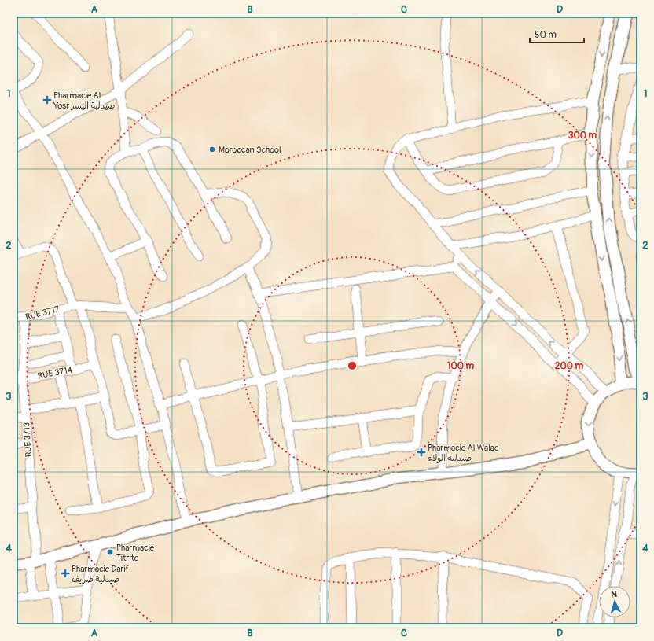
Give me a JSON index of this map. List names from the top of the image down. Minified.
{"streets":{"street":["RUE 3717","RUE 3714","RUE 3713"]},"crossings":[["RUE 3717","RUE 3713"],["RUE 3714","RUE 3713"]],"places":{"health":["Pharmacie Al Yosr صيدلية اليسر","Pharmacie Al Walae صيدلية الولاء","Pharmacie Darif صيدلية ضريف"],"other":["Moroccan School"],"transit":["Pharmacie Titrite"]},"scale_bar":"50 m","north":"top","grid":{"columns":["A","B","C","D"],"rows":["1","2","3","4"]},"rings":["300 m","100 m","200 m"]}
